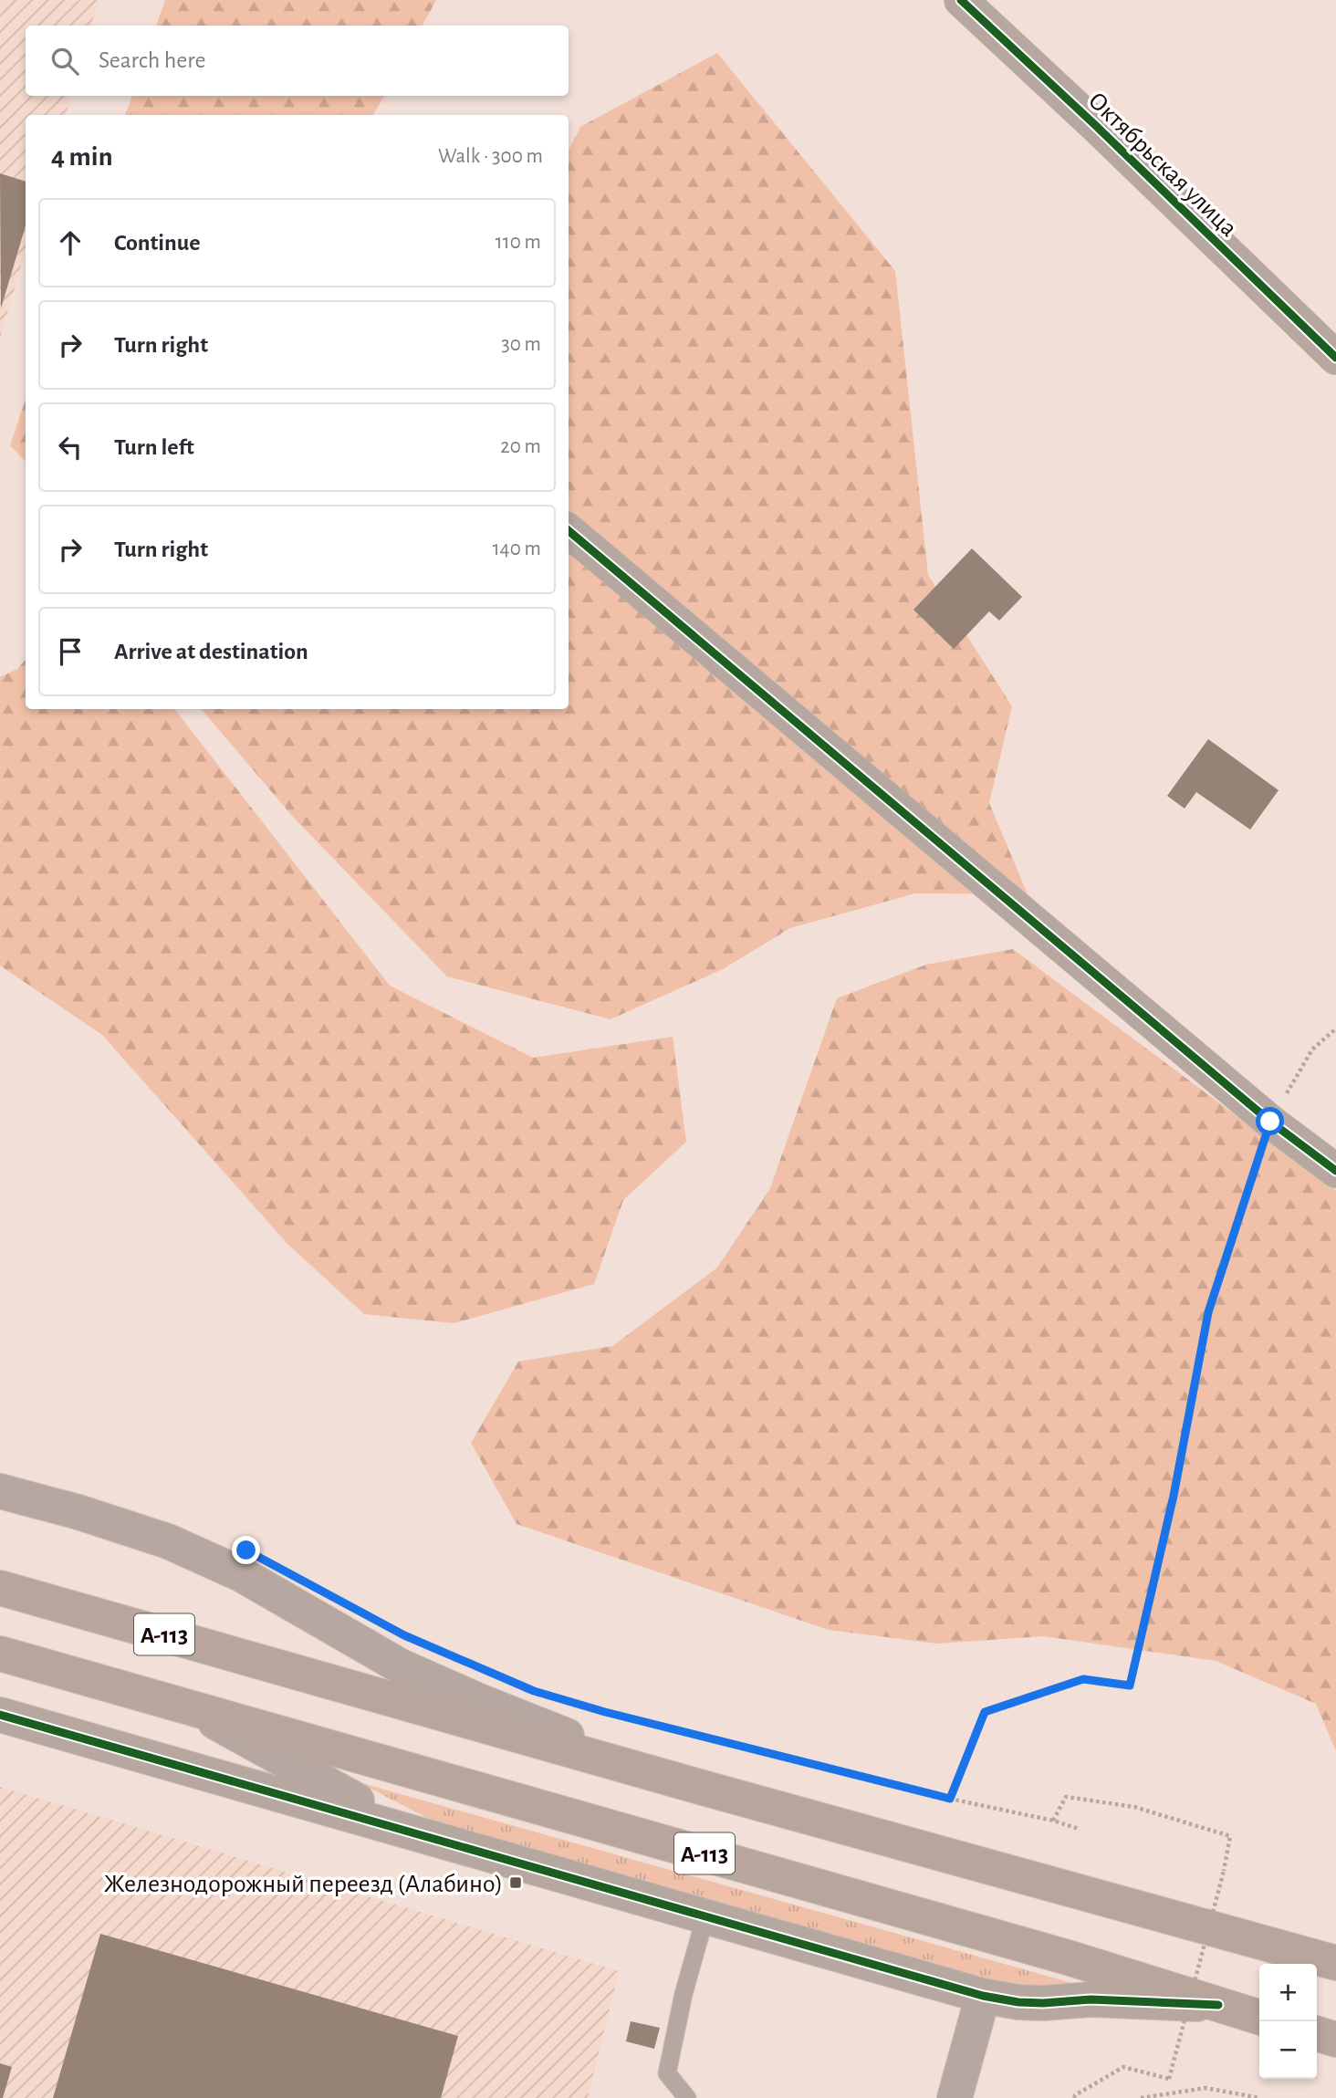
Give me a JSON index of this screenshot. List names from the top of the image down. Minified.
{"streets":{"highway":["А-113"],"street":["Октябрьская улица"]},"places":{"transit":["Железнодорожный переезд (Алабино)"]},"page":{"search":"Search here","heading":["4 min","Walk · 300 m"],"list":[["Continue","110 m"],["Turn right","30 m"],["Turn left","20 m"],["Turn right","140 m"],"Arrive at destination"],"map_buttons":["+","−"]}}
